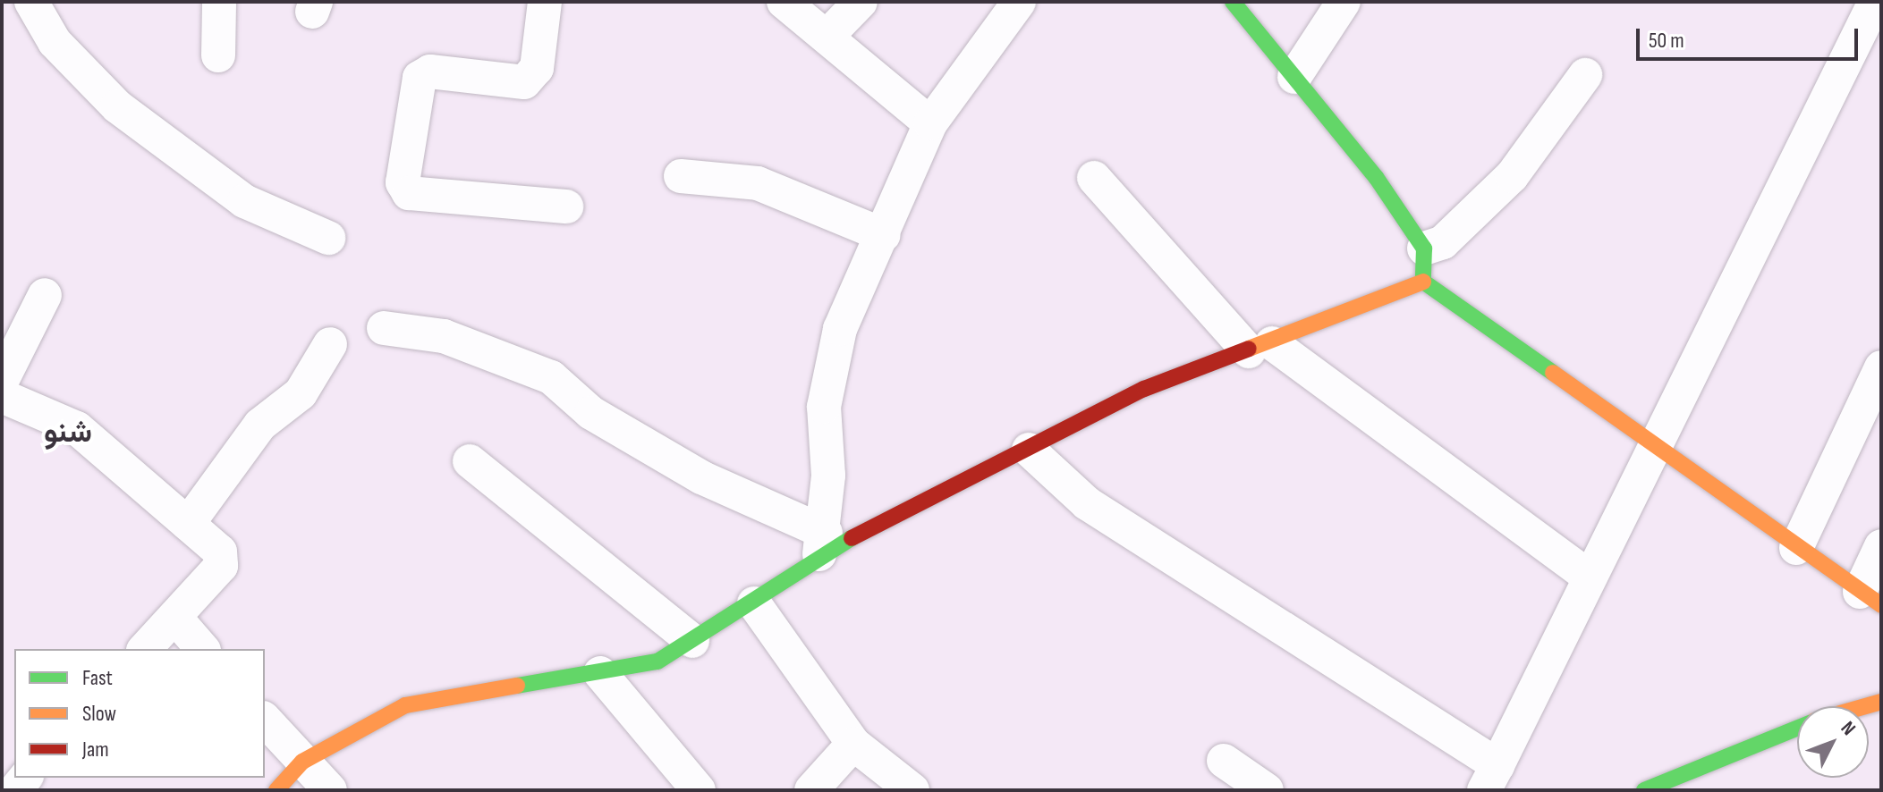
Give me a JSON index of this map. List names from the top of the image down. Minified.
{"districts":["شنو"],"legend":["Fast","Slow","Jam"],"scale_bar":"50 m","north":"top right"}
